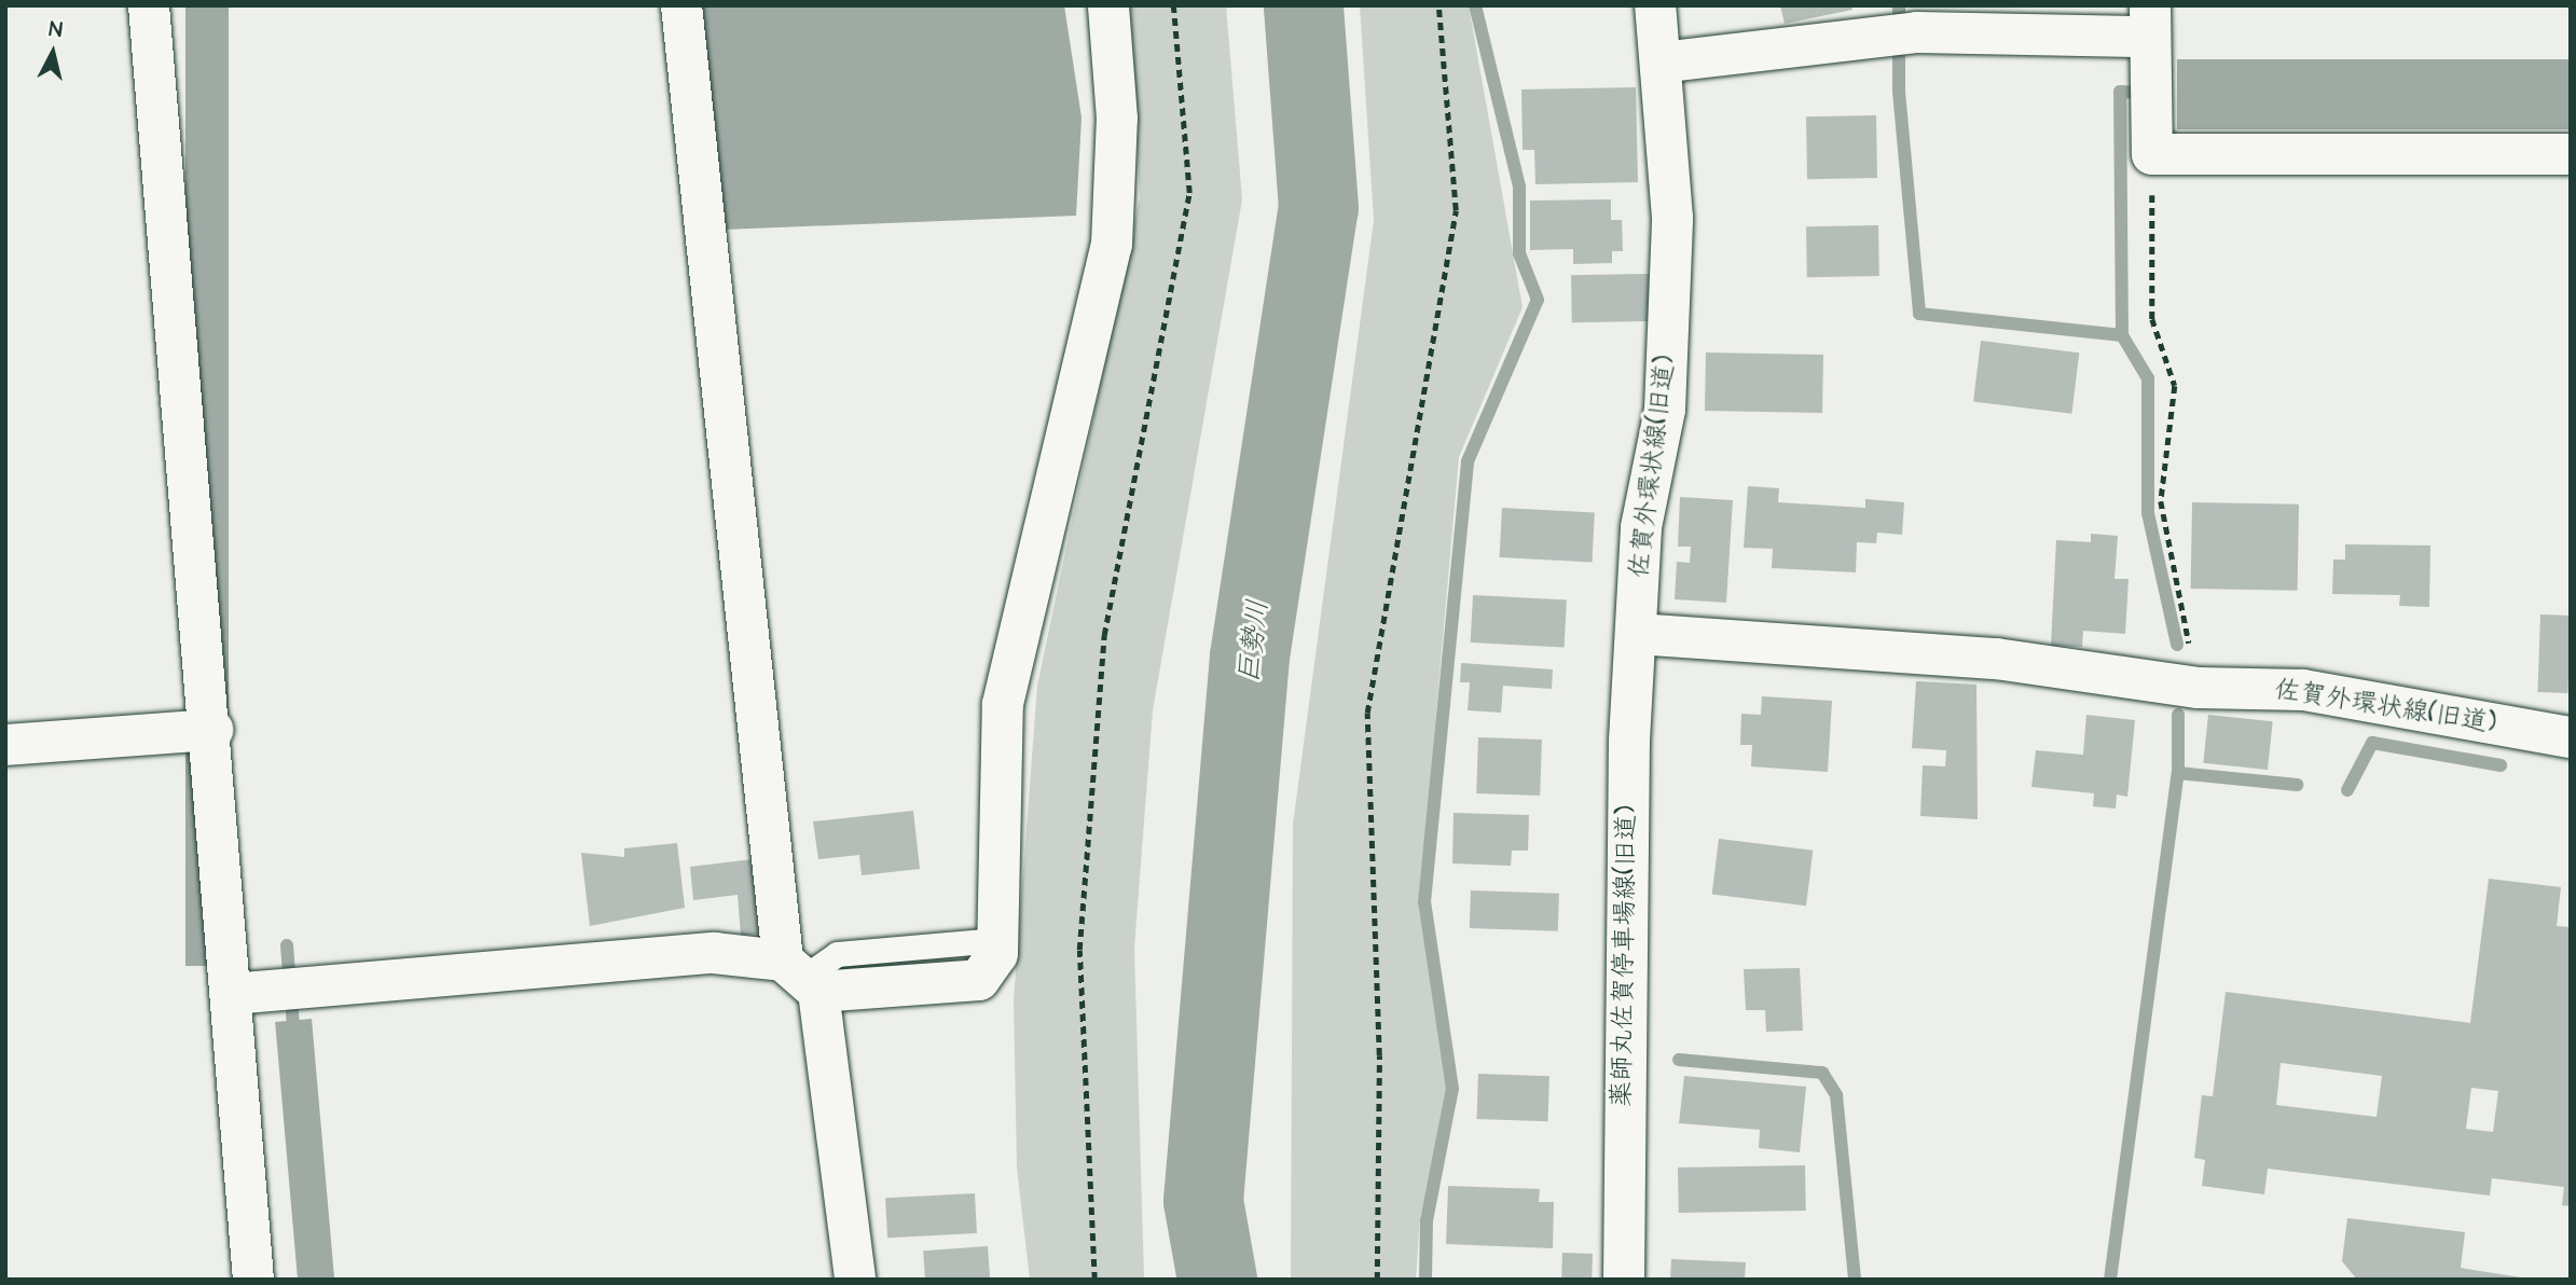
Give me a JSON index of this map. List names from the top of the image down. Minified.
{"streets":{"street":["佐賀外環状線(旧道)","薬師丸佐賀停車場線(旧道)"]},"crossings":[["佐賀外環状線(旧道)","薬師丸佐賀停車場線(旧道)"]],"water":["巨勢川"],"north":"top"}
